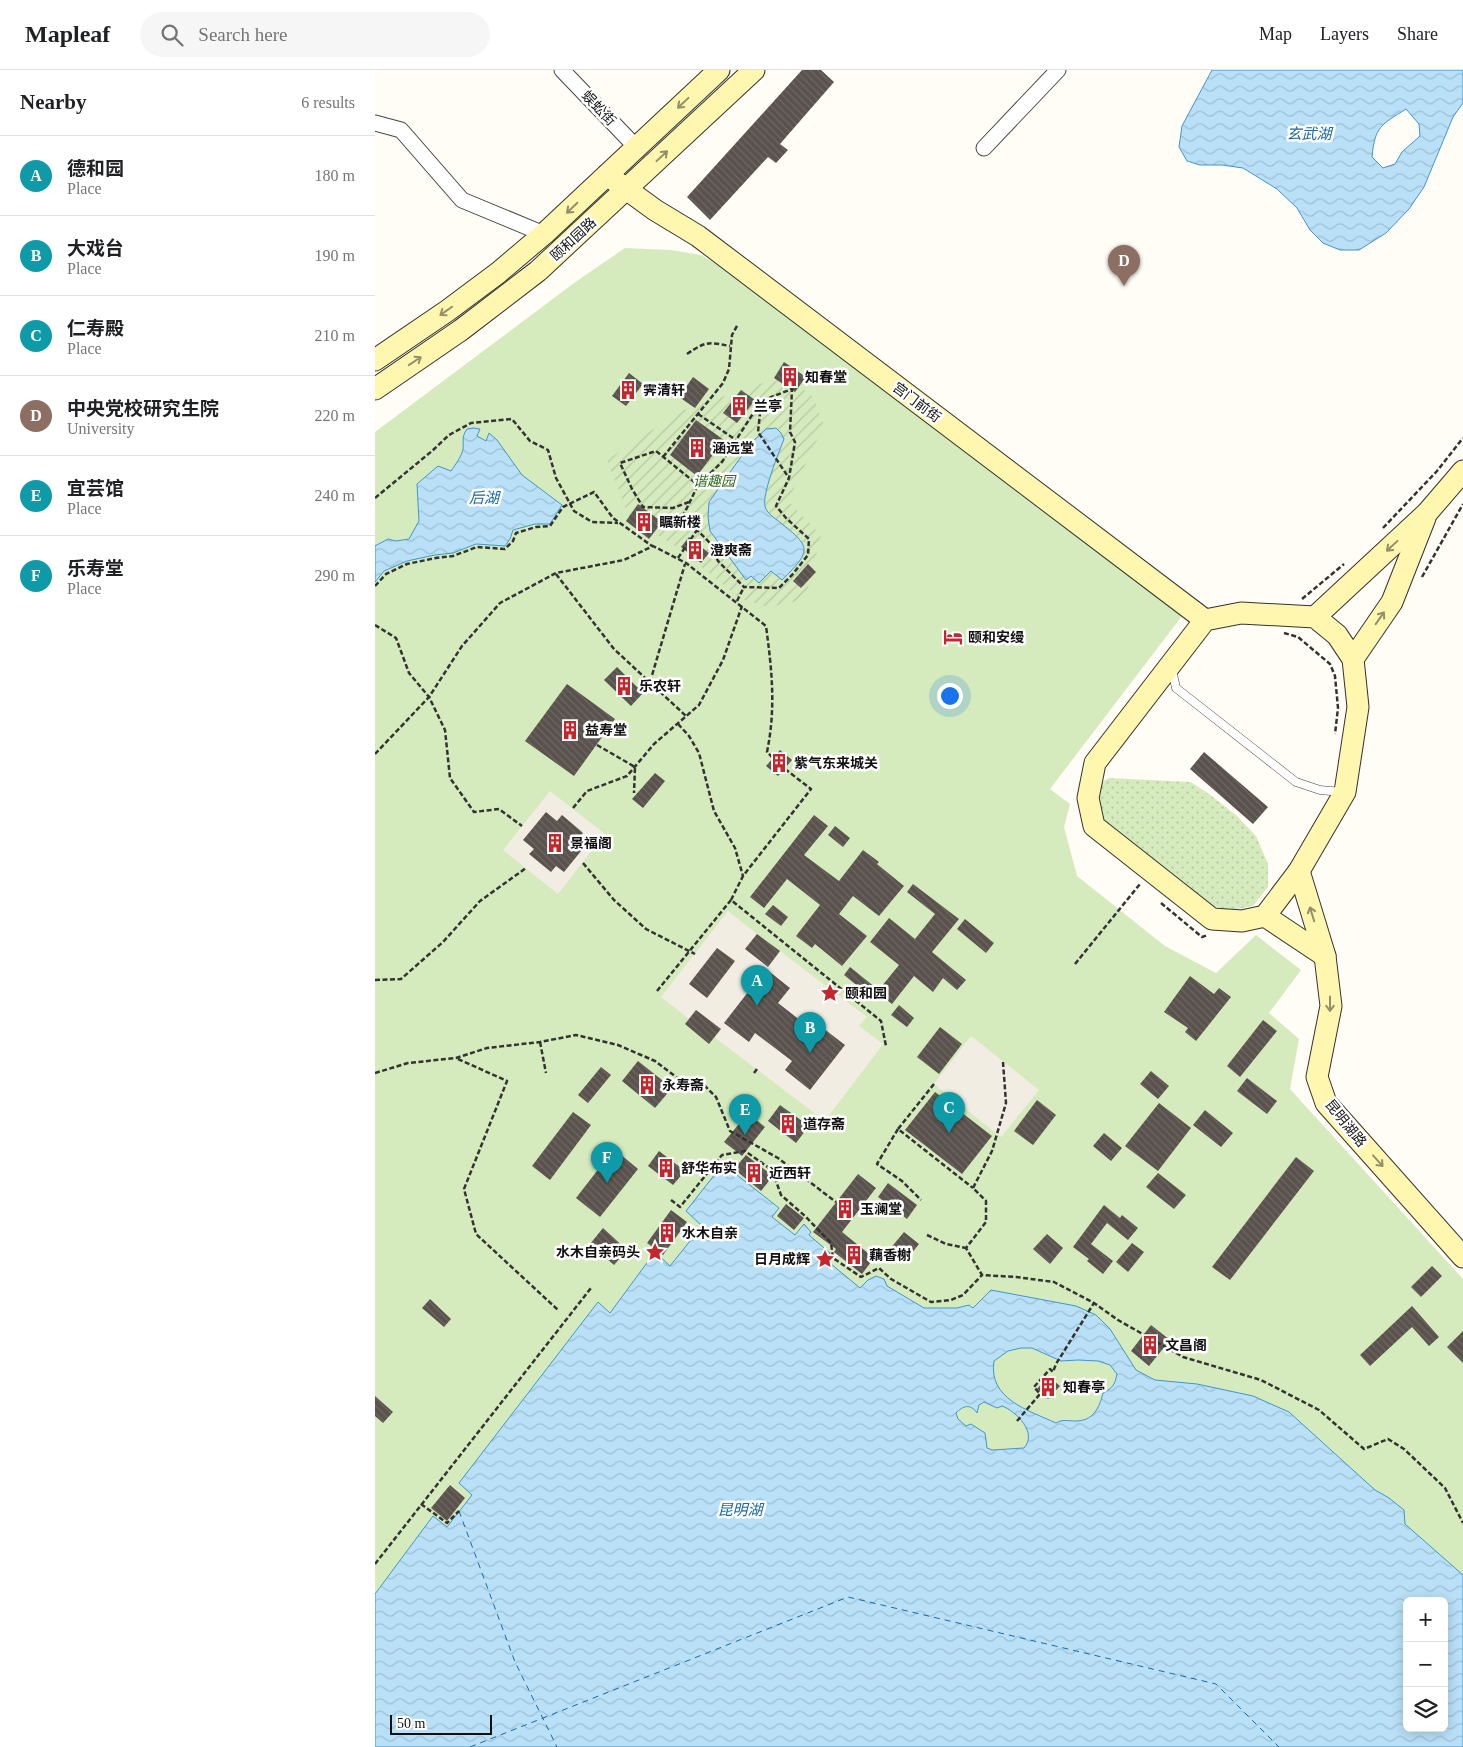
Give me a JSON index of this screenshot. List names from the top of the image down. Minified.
{"streets":{"street":["蜈蚣街","颐和园路","宫门前街","昆明湖路"]},"crossings":[["蜈蚣街","颐和园路"],["颐和园路","宫门前街"]],"water":["玄武湖","后湖","昆明湖"],"parks":["谐趣园"],"places":{"building":["知春堂","霁清轩","兰亭","涵远堂","瞩新楼","澄爽斋","乐农轩","益寿堂","紫气东来城关","景福阁","永寿斋","道存斋","舒华布实","近西轩","玉澜堂","水木自亲","藕香榭","文昌阁","知春亭"],"hotel":["颐和安缦"],"place":["颐和园","水木自亲码头","日月成辉"]},"scale_bar":"50 m","page":{"header":"Mapleaf","search":"Search here","nav":["Map","Layers","Share"],"heading":["Nearby","6 results"],"list":[{"mark":"A","name":"德和园","note":"Place","value":"180 m"},{"mark":"B","name":"大戏台","note":"Place","value":"190 m"},{"mark":"C","name":"仁寿殿","note":"Place","value":"210 m"},{"mark":"D","name":"中央党校研究生院","note":"University","value":"220 m"},{"mark":"E","name":"宜芸馆","note":"Place","value":"240 m"},{"mark":"F","name":"乐寿堂","note":"Place","value":"290 m"}],"pins":["D","A","B","C","E","F"],"map_buttons":["+","−"],"scale":"50 m"}}
